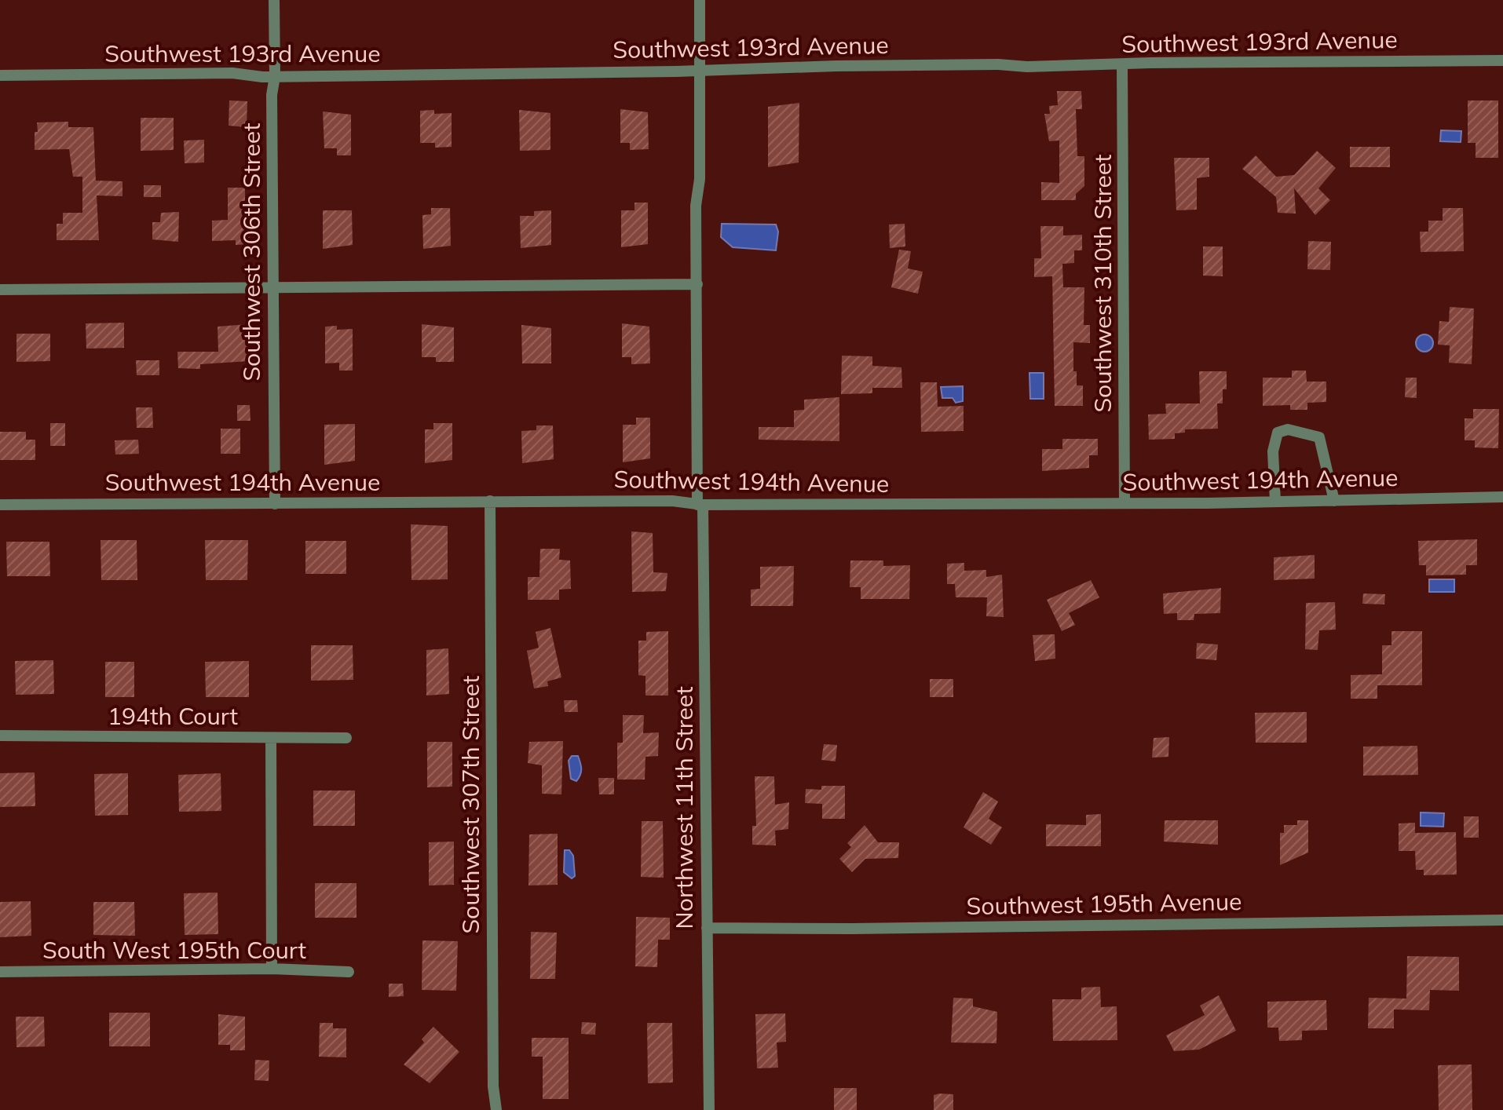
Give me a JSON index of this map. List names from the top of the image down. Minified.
{"streets":{"street":["Southwest 193rd Avenue","Southwest 306th Street","Southwest 310th Street","Southwest 194th Avenue","194th Court","Southwest 307th Street","Northwest 11th Street","Southwest 195th Avenue","South West 195th Court"]},"crossings":[["Southwest 193rd Avenue","Southwest 306th Street"],["Southwest 193rd Avenue","Southwest 310th Street"],["Southwest 193rd Avenue","Northwest 11th Street"],["Southwest 306th Street","Southwest 194th Avenue"],["Southwest 310th Street","Southwest 194th Avenue"],["Southwest 194th Avenue","Southwest 307th Street"],["Southwest 194th Avenue","Northwest 11th Street"],["Northwest 11th Street","Southwest 195th Avenue"]]}
